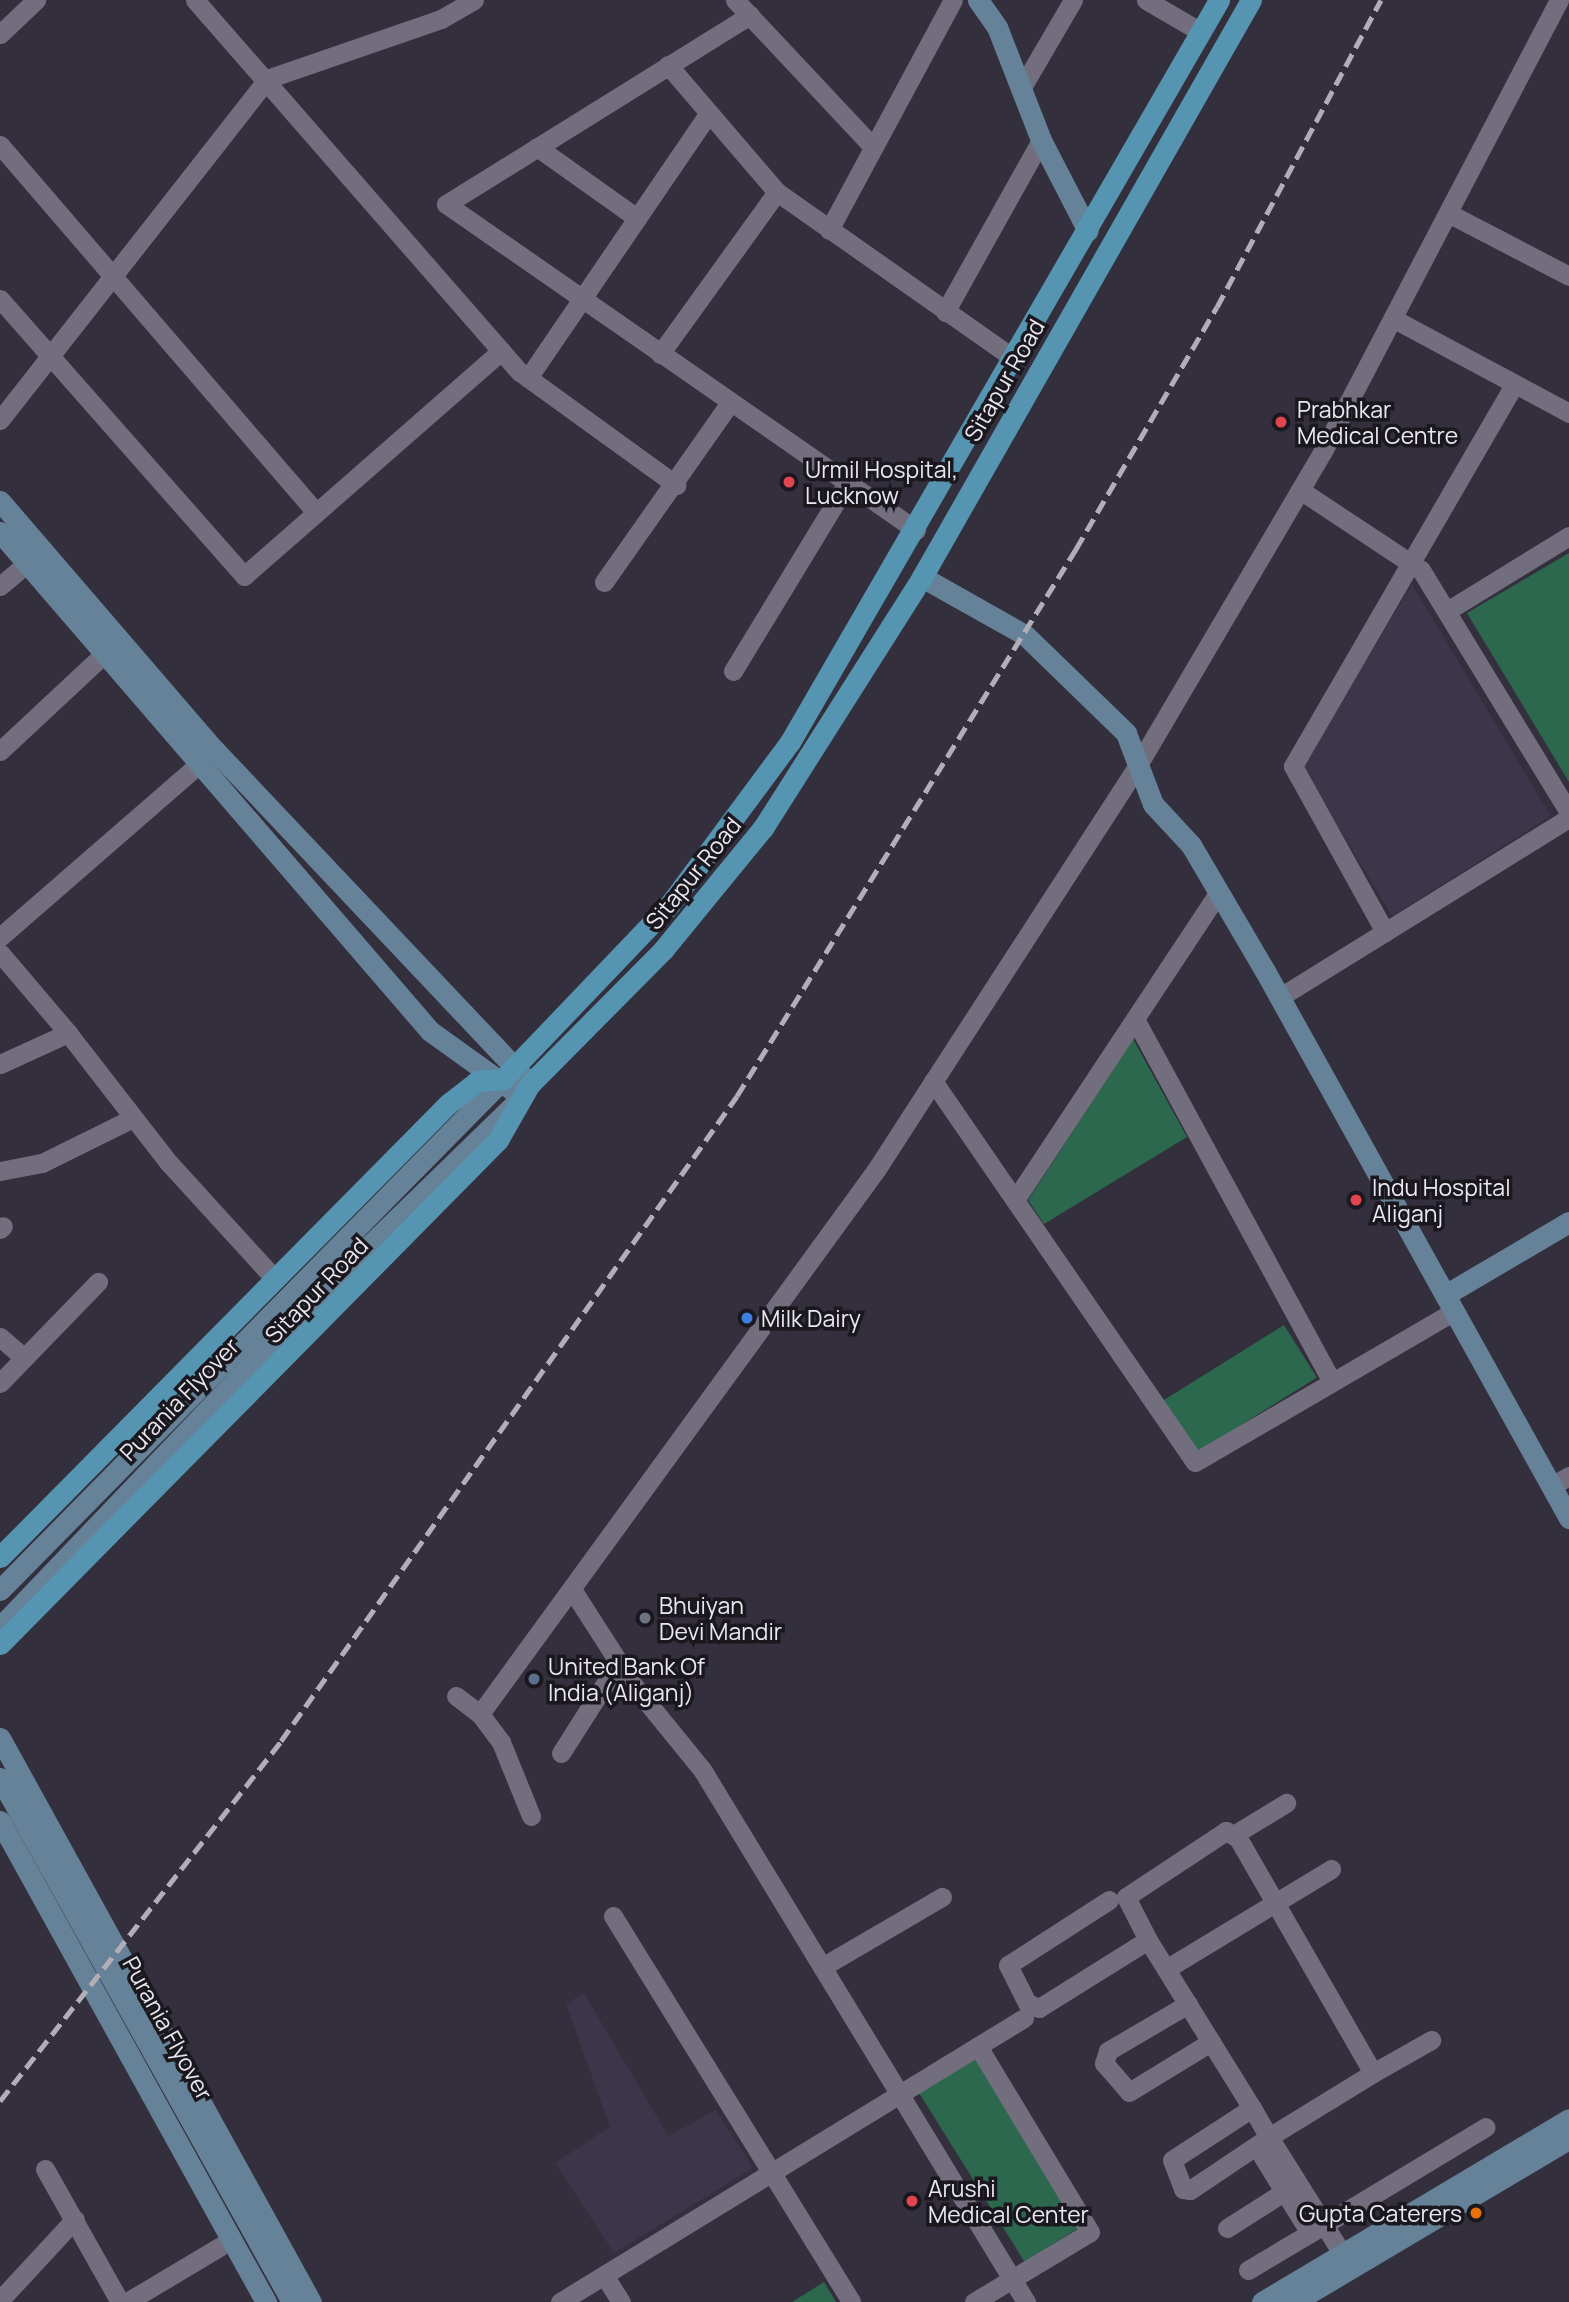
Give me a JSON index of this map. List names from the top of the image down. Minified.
{"streets":{"main road":["Sitapur Road"],"street":["Purania Flyover"]},"crossings":[["Sitapur Road","Purania Flyover"]],"places":["Prabhkar Medical Centre","Urmil Hospital, Lucknow","Indu Hospital Aliganj","Milk Dairy","Bhuiyan Devi Mandir","United Bank Of India (Aliganj)","Arushi Medical Center","Gupta Caterers"]}
